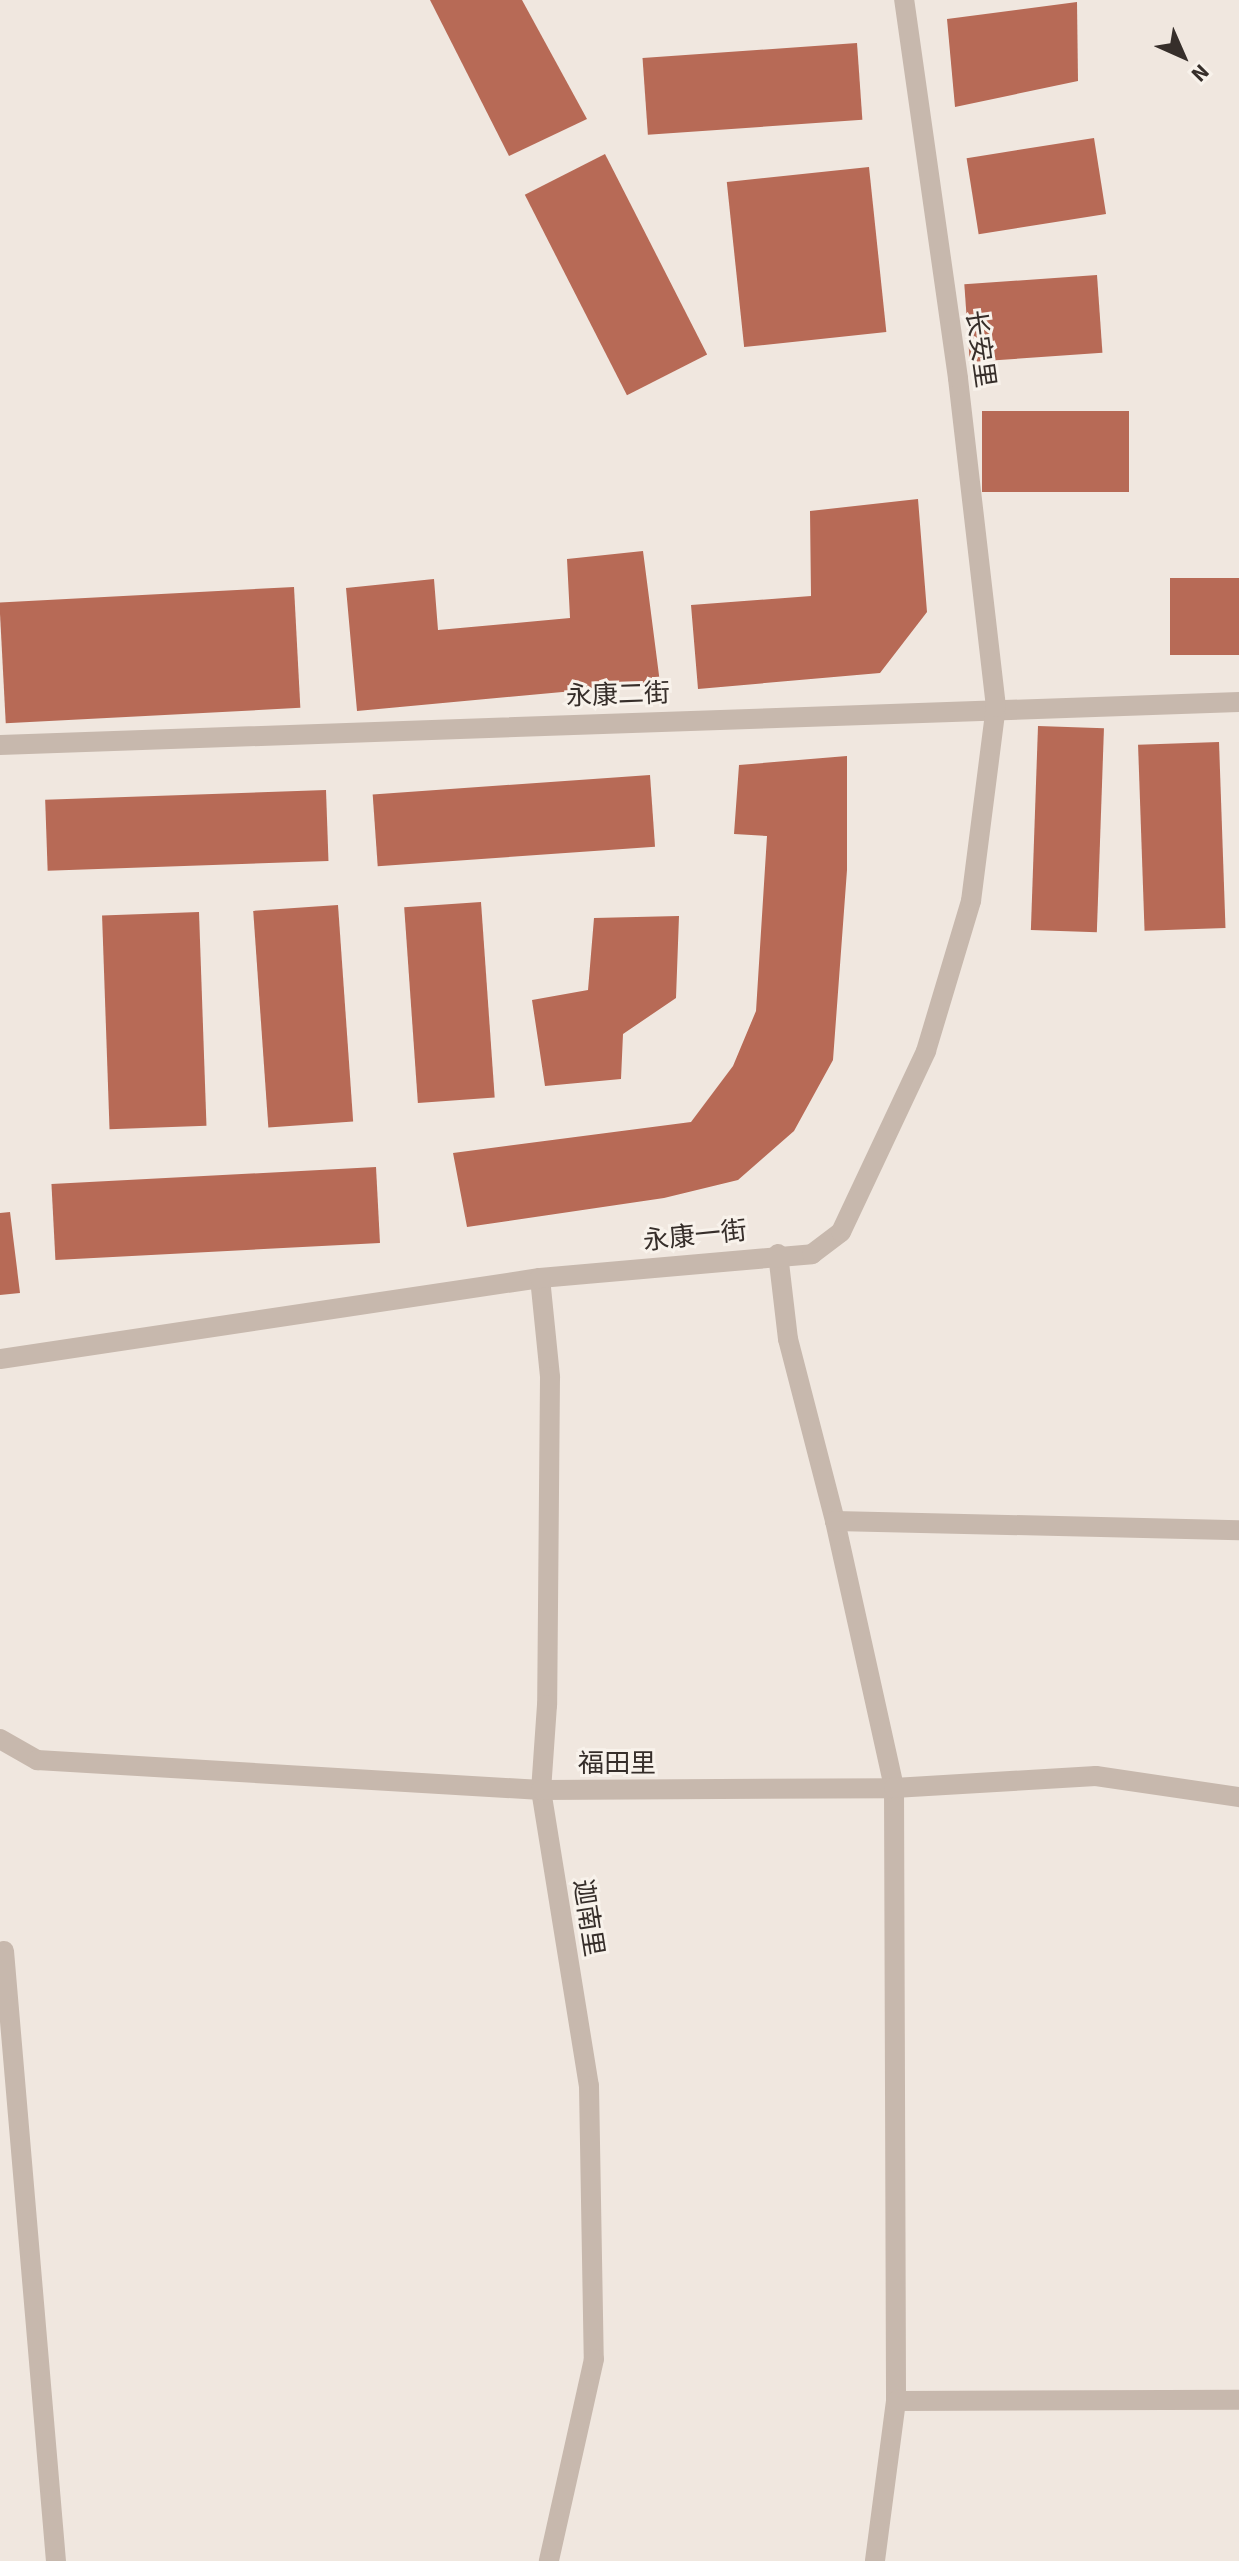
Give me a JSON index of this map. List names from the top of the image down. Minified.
{"streets":{"street":["长安里","永康二街","永康一街","福田里","迦南里"]},"crossings":[["长安里","永康二街"],["长安里","永康一街"],["永康二街","永康一街"],["永康一街","迦南里"],["福田里","迦南里"]],"north":"bottom right"}
